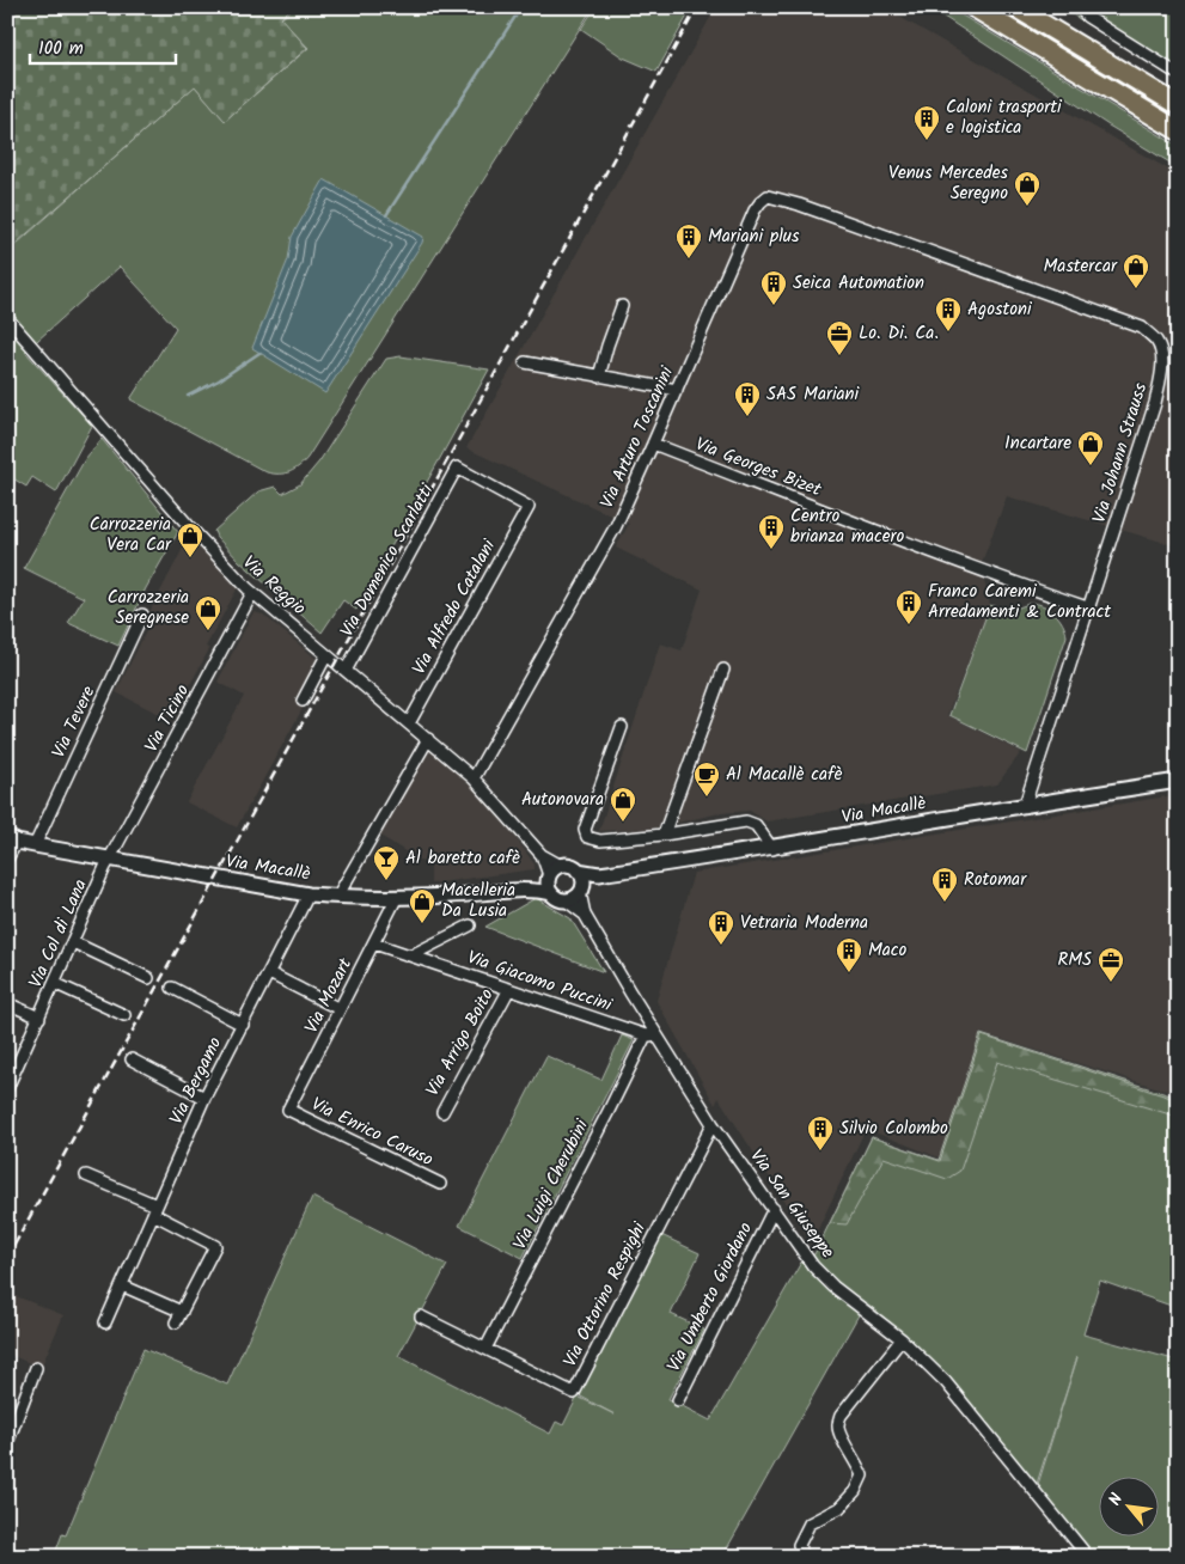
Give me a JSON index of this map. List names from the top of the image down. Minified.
{"streets":{"street":["Via Arturo Toscanini","Via Johann Strauss","Via Georges Bizet","Via Domenico Scarlatti","Via Reggio","Via Alfredo Catalani","Via Ticino","Via Tevere","Via Macallè","Via Col di Lana","Via Giacomo Puccini","Via Mozart","Via Arrigo Boito","Via Bergamo","Via Enrico Caruso","Via Luigi Cherubini","Via San Giuseppe","Via Ottorino Respighi","Via Umberto Giordano"]},"crossings":[["Via Arturo Toscanini","Via Johann Strauss"],["Via Arturo Toscanini","Via Georges Bizet"],["Via Arturo Toscanini","Via Reggio"],["Via Johann Strauss","Via Georges Bizet"],["Via Johann Strauss","Via Macallè"],["Via Domenico Scarlatti","Via Reggio"],["Via Domenico Scarlatti","Via Alfredo Catalani"],["Via Reggio","Via Alfredo Catalani"],["Via Reggio","Via Ticino"],["Via Reggio","Via Macallè"],["Via Reggio","Via San Giuseppe"],["Via Ticino","Via Macallè"],["Via Ticino","Via Col di Lana"],["Via Tevere","Via Macallè"],["Via Macallè","Via Col di Lana"],["Via Macallè","Via Mozart"],["Via Macallè","Via Bergamo"],["Via Macallè","Via San Giuseppe"],["Via Giacomo Puccini","Via Mozart"],["Via Giacomo Puccini","Via Arrigo Boito"],["Via Giacomo Puccini","Via Luigi Cherubini"],["Via Giacomo Puccini","Via San Giuseppe"],["Via Mozart","Via Enrico Caruso"],["Via Luigi Cherubini","Via Ottorino Respighi"],["Via San Giuseppe","Via Ottorino Respighi"],["Via San Giuseppe","Via Umberto Giordano"]],"places":{"building":["Caloni trasporti e logistica","Mariani plus","Seica Automation","Agostoni","SAS Mariani","Centro brianza macero","Franco Caremi Arredamenti & Contract","Rotomar","Vetraria Moderna","Maco","Silvio Colombo"],"shop":["Venus Mercedes Seregno","Mastercar","Incartare","Carrozzeria Vera Car","Carrozzeria Seregnese","Autonovara","Macelleria Da Lusia"],"office":["Lo. Di. Ca.","RMS"],"cafe":["Al Macallè cafè"],"bar":["Al baretto cafè"]},"scale_bar":"100 m","north":"top left"}
